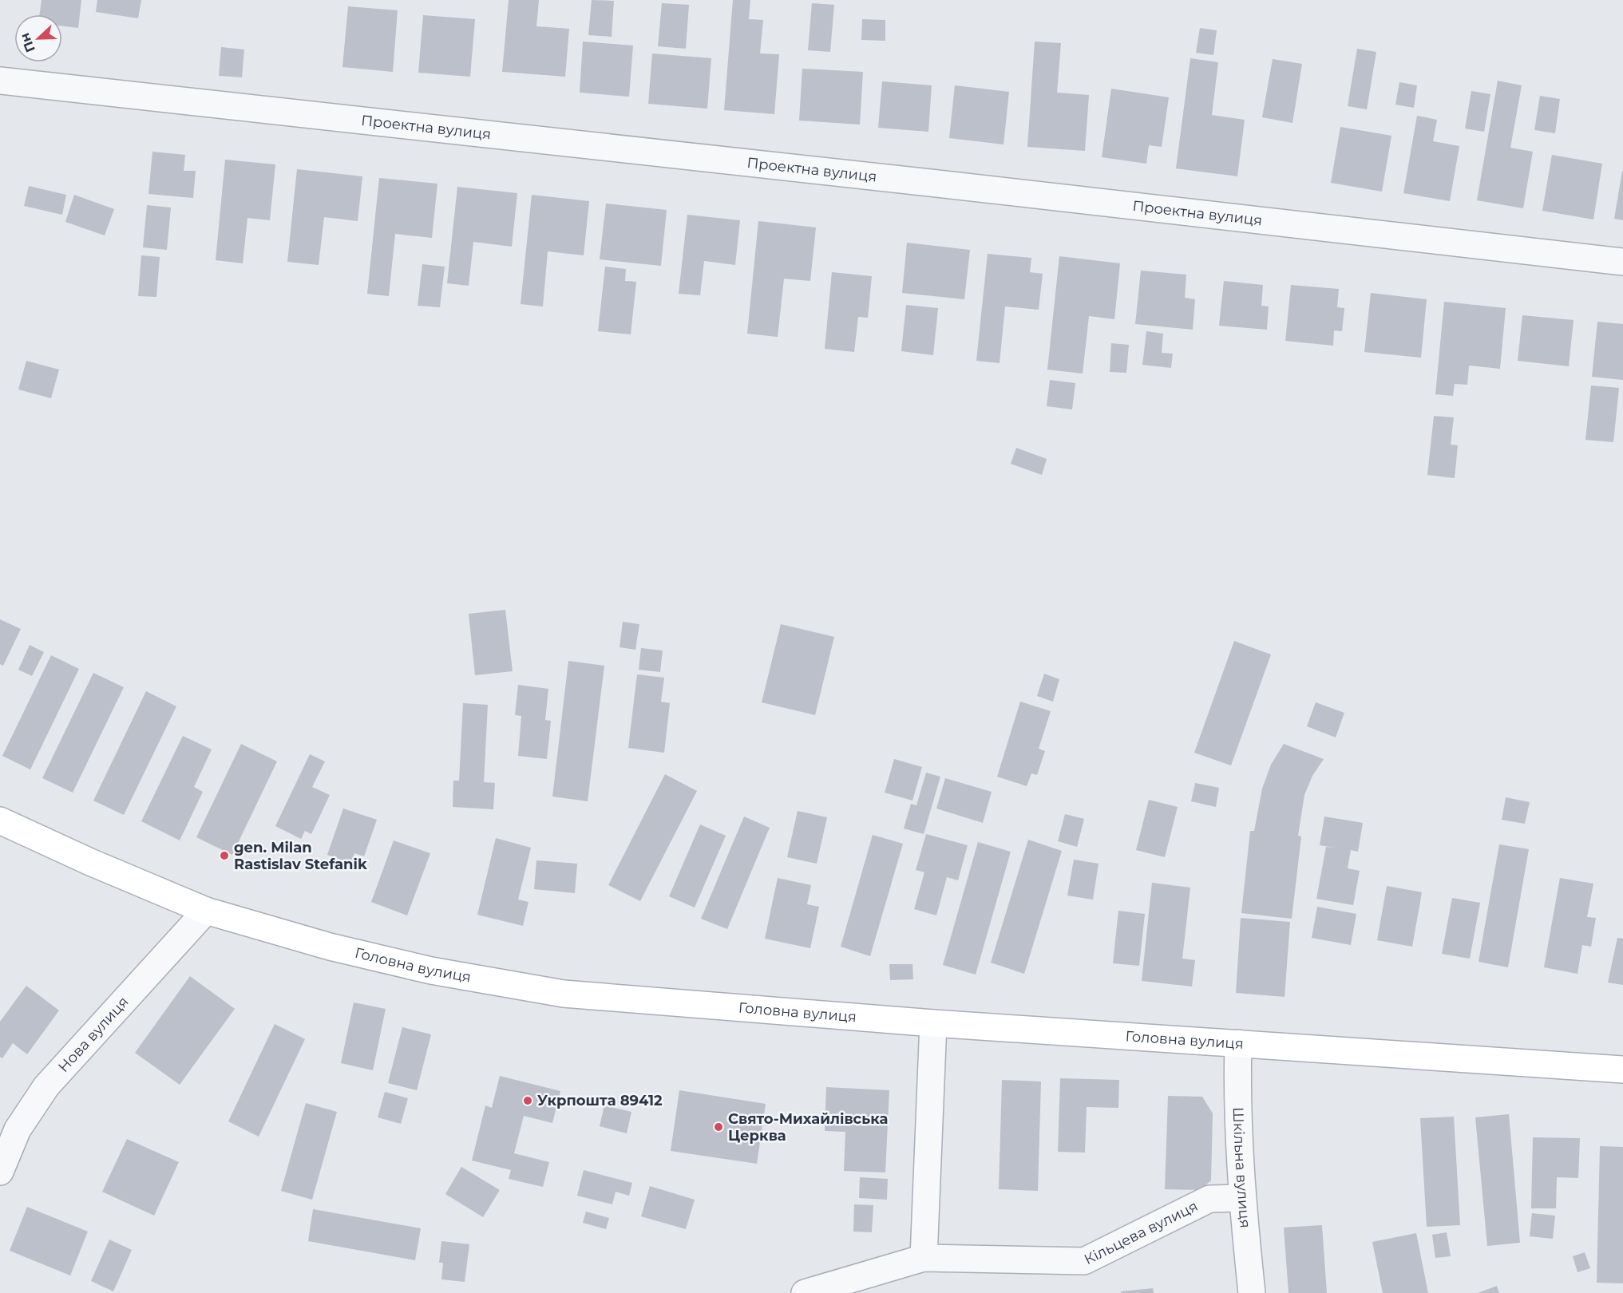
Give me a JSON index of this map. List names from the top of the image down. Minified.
{"streets":{"main road":["Головна вулиця"],"street":["Проектна вулиця","Нова вулиця","Шкільна вулиця","Кільцева вулиця"]},"crossings":[["Головна вулиця","Нова вулиця"],["Головна вулиця","Шкільна вулиця"],["Шкільна вулиця","Кільцева вулиця"]],"places":["gen. Milan Rastislav Stefanik","Укрпошта 89412","Свято-Михайлівська Церква"],"north":"left"}
